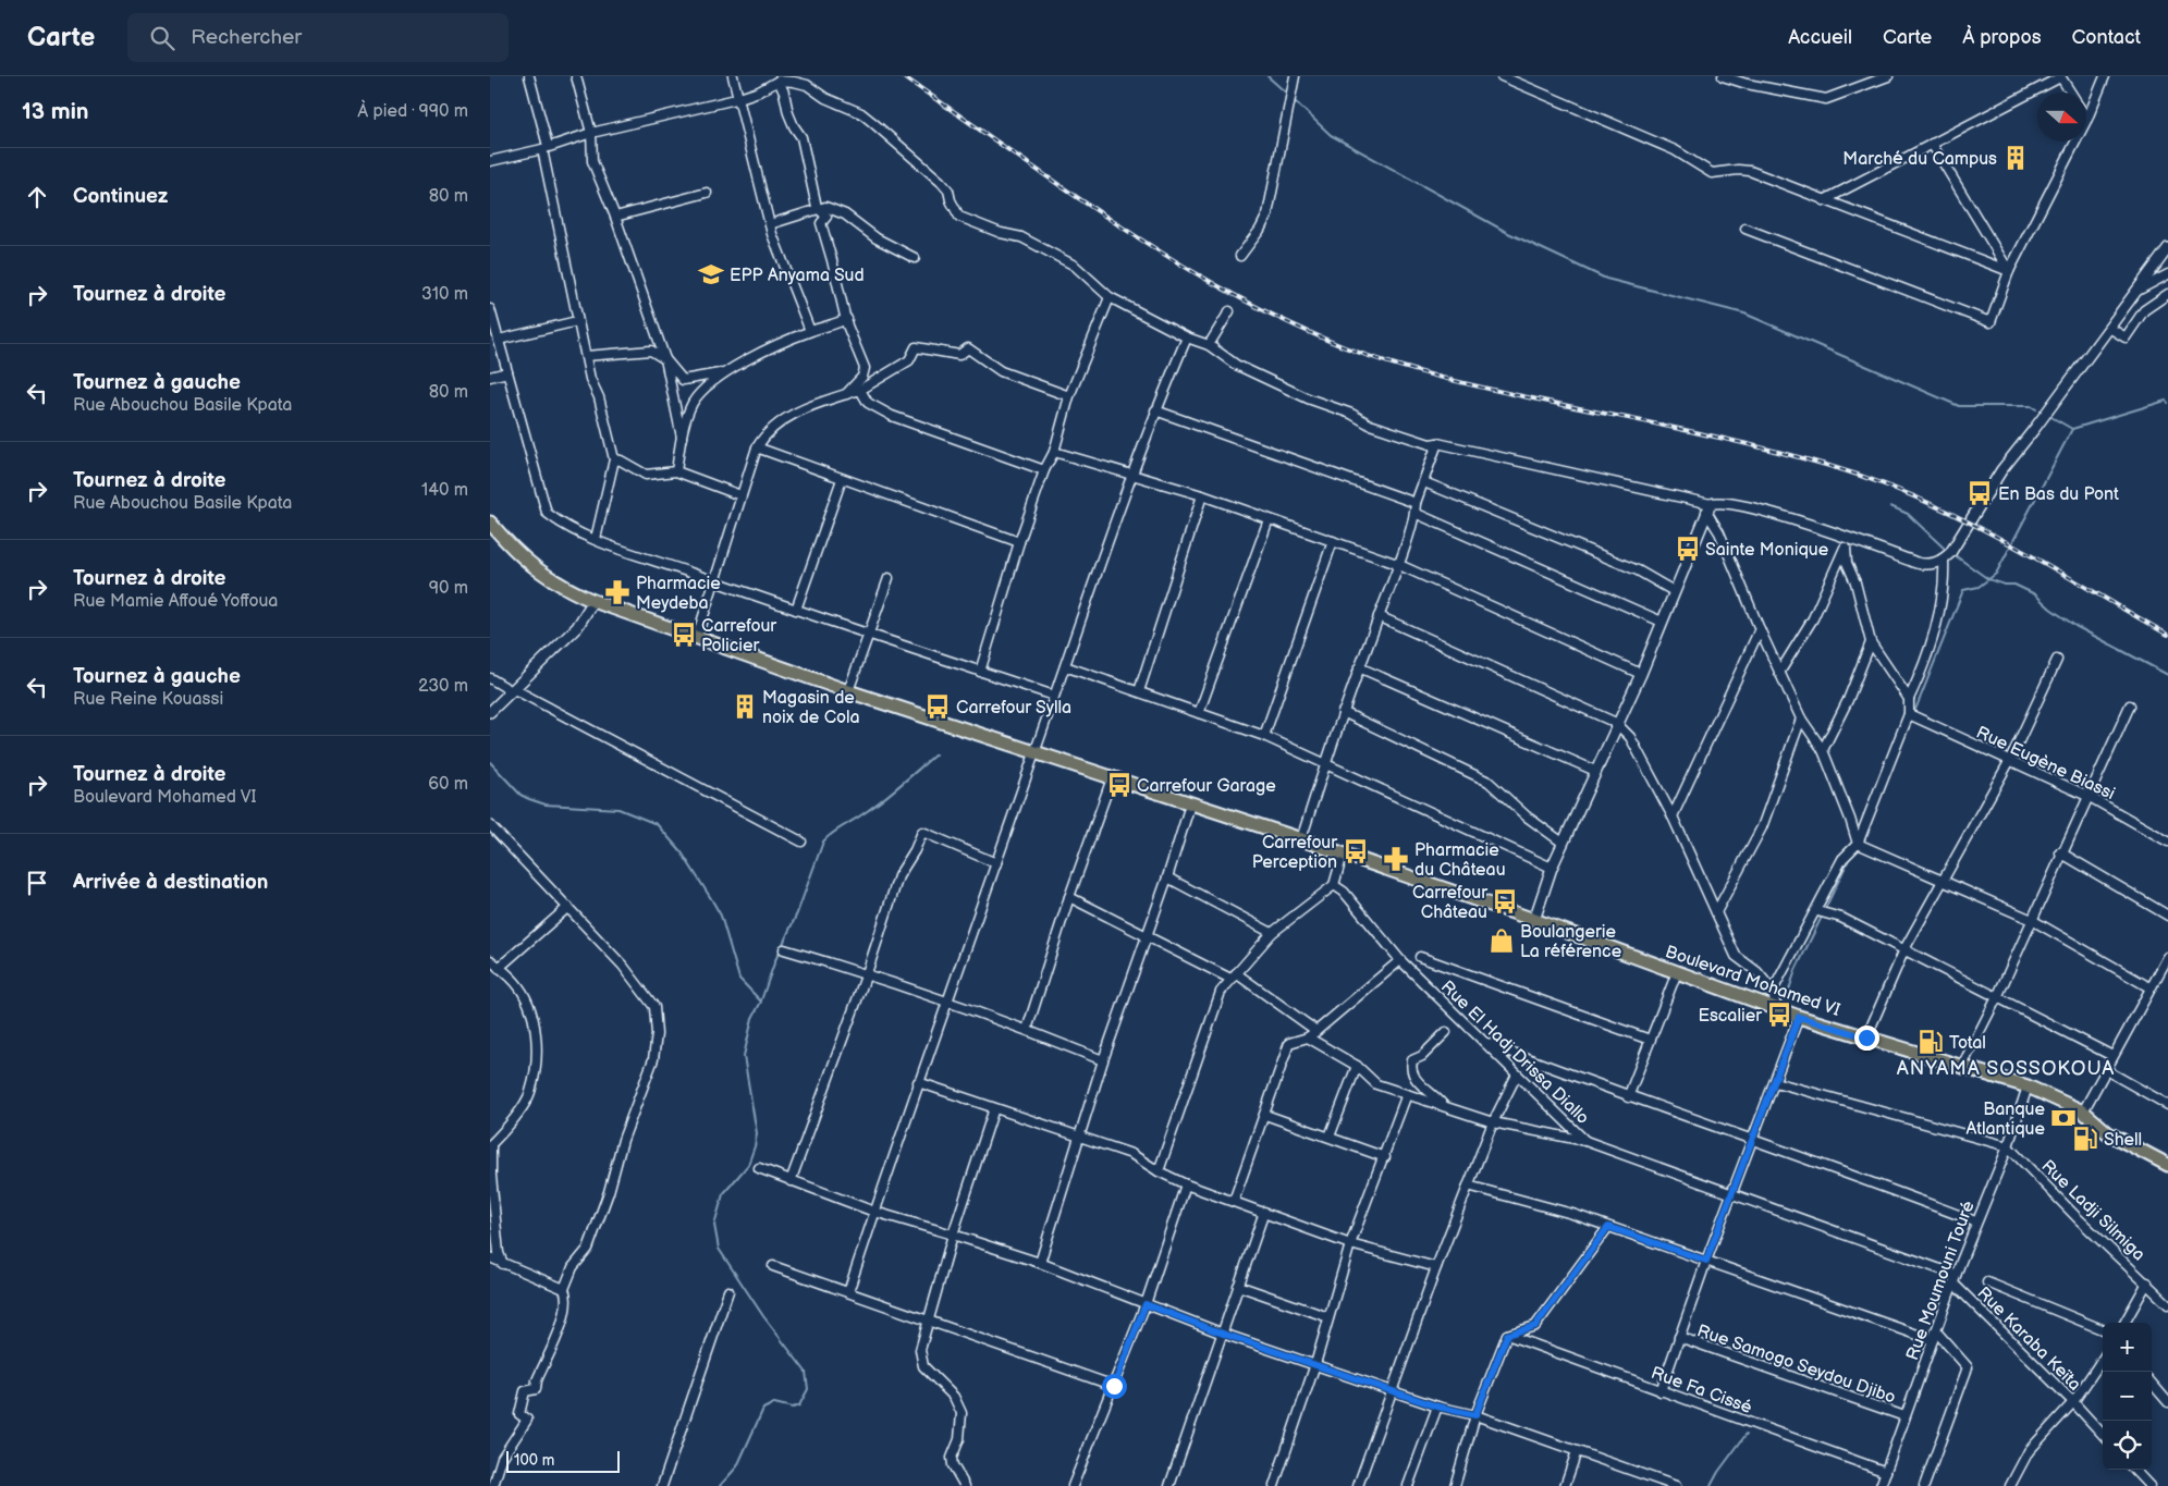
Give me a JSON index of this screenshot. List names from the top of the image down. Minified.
{"streets":{"main road":["Boulevard Mohamed VI"],"street":["Rue Eugène Biassi","Rue El Hadj Drissa Diallo","Rue Ladji Silmiga","Rue Moumouni Touré","Rue Karaba Keïta","Rue Samogo Seydou Djibo","Rue Fa Cissé"]},"crossings":[["Boulevard Mohamed VI","Rue Moumouni Touré"],["Rue El Hadj Drissa Diallo","Rue Moumouni Touré"],["Rue El Hadj Drissa Diallo","Rue Karaba Keïta"],["Rue Ladji Silmiga","Rue Moumouni Touré"],["Rue Moumouni Touré","Rue Karaba Keïta"],["Rue Moumouni Touré","Rue Samogo Seydou Djibo"],["Rue Moumouni Touré","Rue Fa Cissé"]],"districts":["ANYAMA SOSSOKOUA"],"places":{"building":["Marché du Campus","Magasin de noix de Cola"],"school or university":["EPP Anyama Sud"],"bus stop":["En Bas du Pont","Sainte Monique","Carrefour Policier","Carrefour Sylla","Carrefour Garage","Carrefour Perception","Carrefour Château","Escalier"],"pharmacy":["Pharmacie Meydeba","Pharmacie du Château"],"shop":["Boulangerie La référence"],"fuel station":["Total","Shell"],"bank":["Banque Atlantique"]},"scale_bar":"100 m","north":"right","page":{"header":"Carte","search":"Rechercher","nav":["Accueil","Carte","À propos","Contact"],"heading":["13 min","À pied · 990 m"],"list":[["Continuez","80 m"],["Tournez à droite","310 m"],["Tournez à gauche","Rue Abouchou Basile Kpata","80 m"],["Tournez à droite","Rue Abouchou Basile Kpata","140 m"],["Tournez à droite","Rue Mamie Affoué Yoffoua","90 m"],["Tournez à gauche","Rue Reine Kouassi","230 m"],["Tournez à droite","Boulevard Mohamed VI","60 m"],"Arrivée à destination"],"map_buttons":["+","−"],"scale":"100 m"}}
